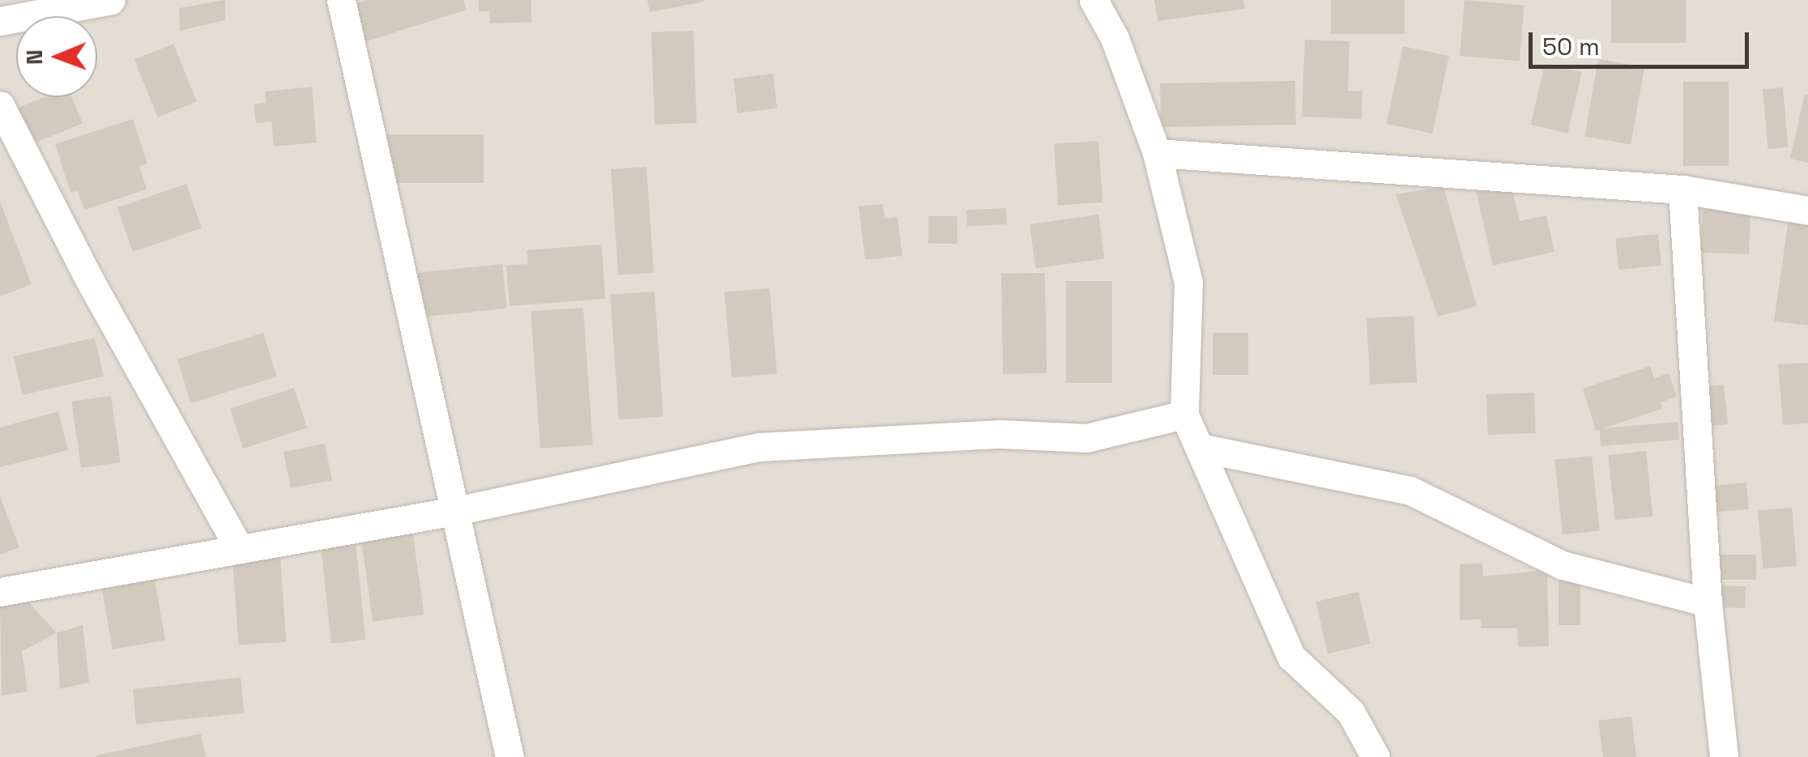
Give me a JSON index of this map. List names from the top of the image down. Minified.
{"scale_bar":"50 m","north":"left"}
